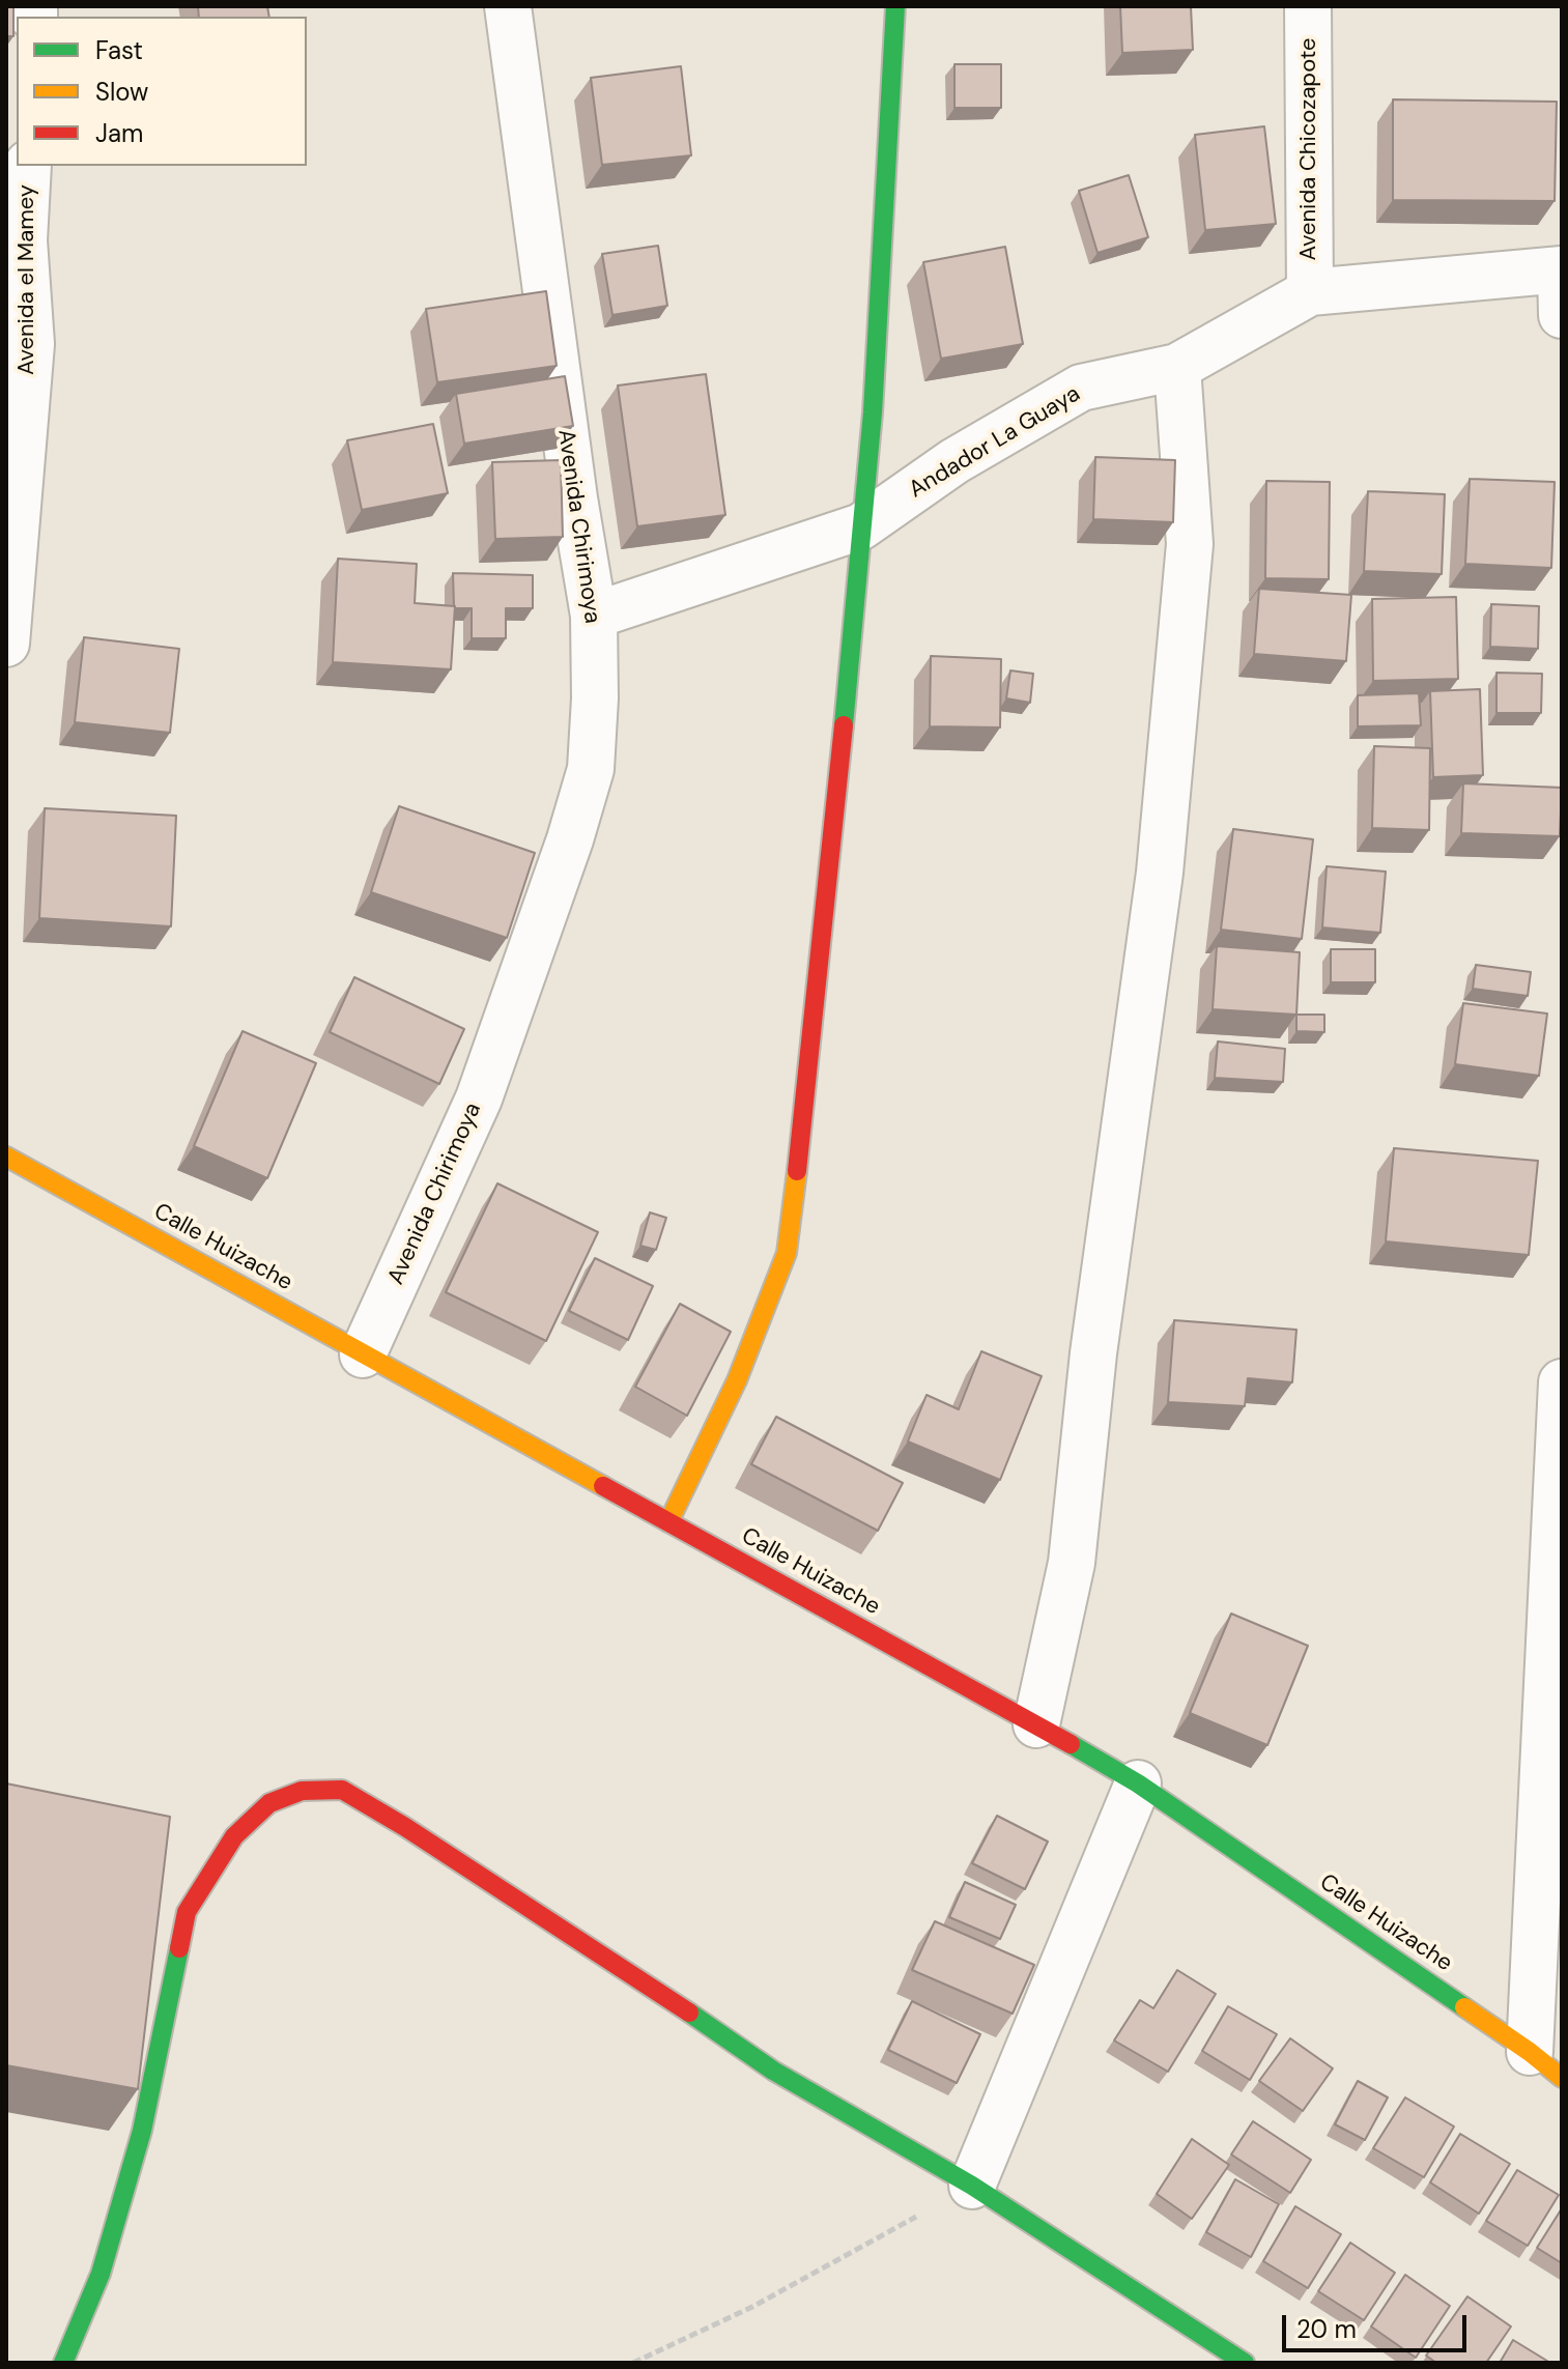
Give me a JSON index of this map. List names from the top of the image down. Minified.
{"streets":{"street":["Avenida Chicozapote","Avenida el Mamey","Andador La Guaya","Avenida Chirimoya","Calle Huizache"]},"crossings":[["Avenida Chicozapote","Andador La Guaya"],["Andador La Guaya","Avenida Chirimoya"],["Avenida Chirimoya","Calle Huizache"]],"legend":["Fast","Slow","Jam"],"scale_bar":"20 m"}
